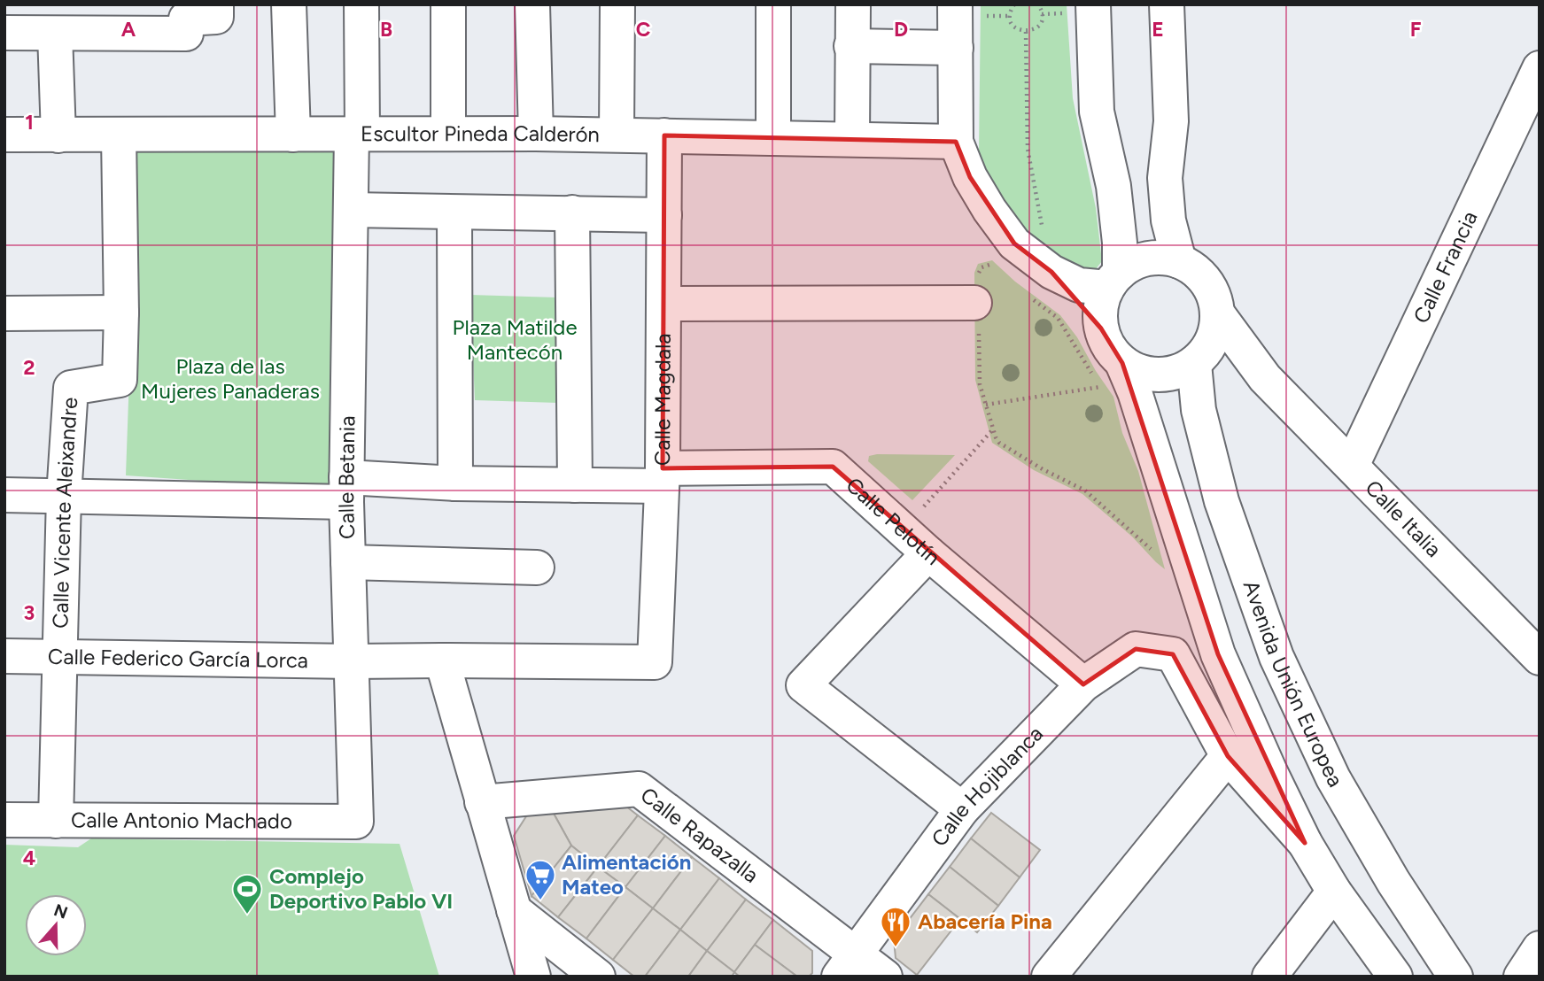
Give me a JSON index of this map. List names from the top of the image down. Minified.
{"streets":{"street":["Escultor Pineda Calderón","Calle Francia","Calle Magdala","Calle Betania","Calle Vicente Aleixandre","Calle Italia","Calle Pelotín","Calle Federico García Lorca","Avenida Unión Europea","Calle Hojiblanca","Calle Antonio Machado","Calle Rapazalla"]},"crossings":[["Escultor Pineda Calderón","Calle Magdala"],["Escultor Pineda Calderón","Calle Betania"],["Escultor Pineda Calderón","Calle Vicente Aleixandre"],["Calle Francia","Calle Italia"],["Calle Magdala","Calle Pelotín"],["Calle Magdala","Calle Federico García Lorca"],["Calle Betania","Calle Pelotín"],["Calle Betania","Calle Federico García Lorca"],["Calle Betania","Calle Antonio Machado"],["Calle Vicente Aleixandre","Calle Pelotín"],["Calle Vicente Aleixandre","Calle Federico García Lorca"],["Calle Vicente Aleixandre","Calle Antonio Machado"],["Calle Italia","Avenida Unión Europea"],["Calle Pelotín","Calle Hojiblanca"],["Calle Hojiblanca","Calle Rapazalla"]],"parks":["Plaza Matilde Mantecón","Plaza de las Mujeres Panaderas"],"places":{"supermarket":["Alimentación Mateo"],"sports":["Complejo Deportivo Pablo VI"],"restaurant":["Abacería Pina"]},"north":"top","grid":{"columns":["A","B","C","D","E","F"],"rows":["1","2","3","4"]}}
